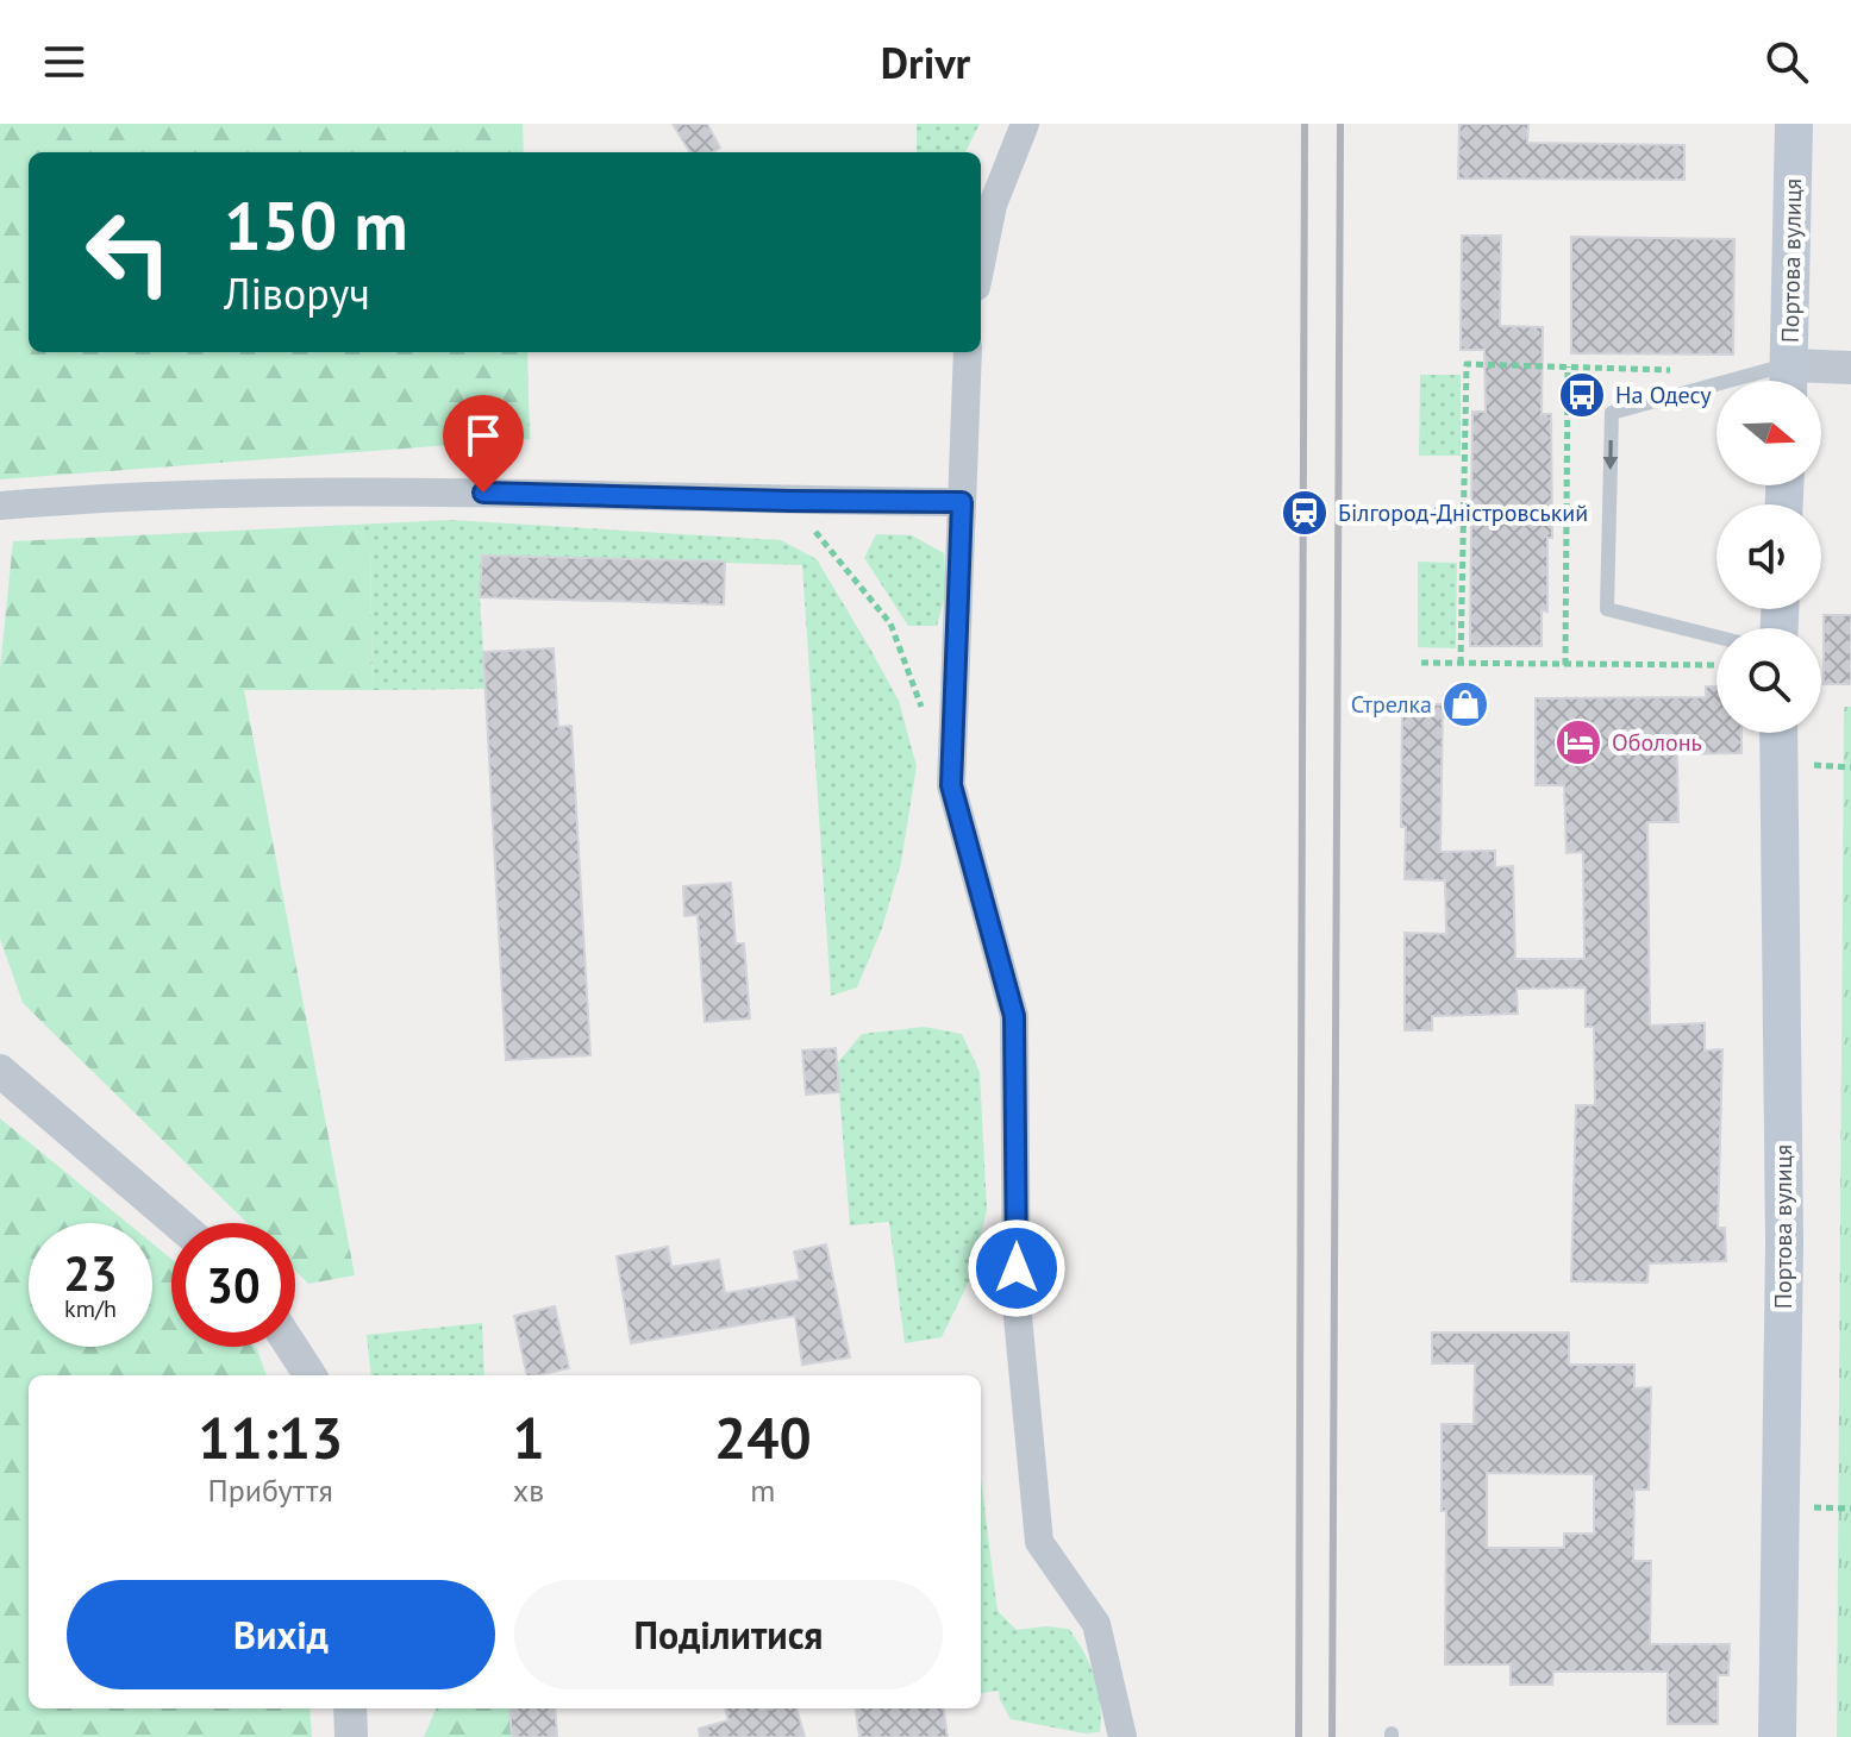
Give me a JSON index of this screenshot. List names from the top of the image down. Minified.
{"streets":{"main road":["Портова вулиця"]},"places":{"bus stop":["На Одесу"],"station":["Білгород-Дністровський"],"shop":["Стрелка"],"hotel":["Оболонь"]},"north":"right","page":{"header":"Drivr","turn":["150 m","Ліворуч"],"speed":"23 km/h","limit":"30","eta":["11:13","Прибуття","1","хв","240","m"],"buttons":["Вихід","Поділитися"]}}
